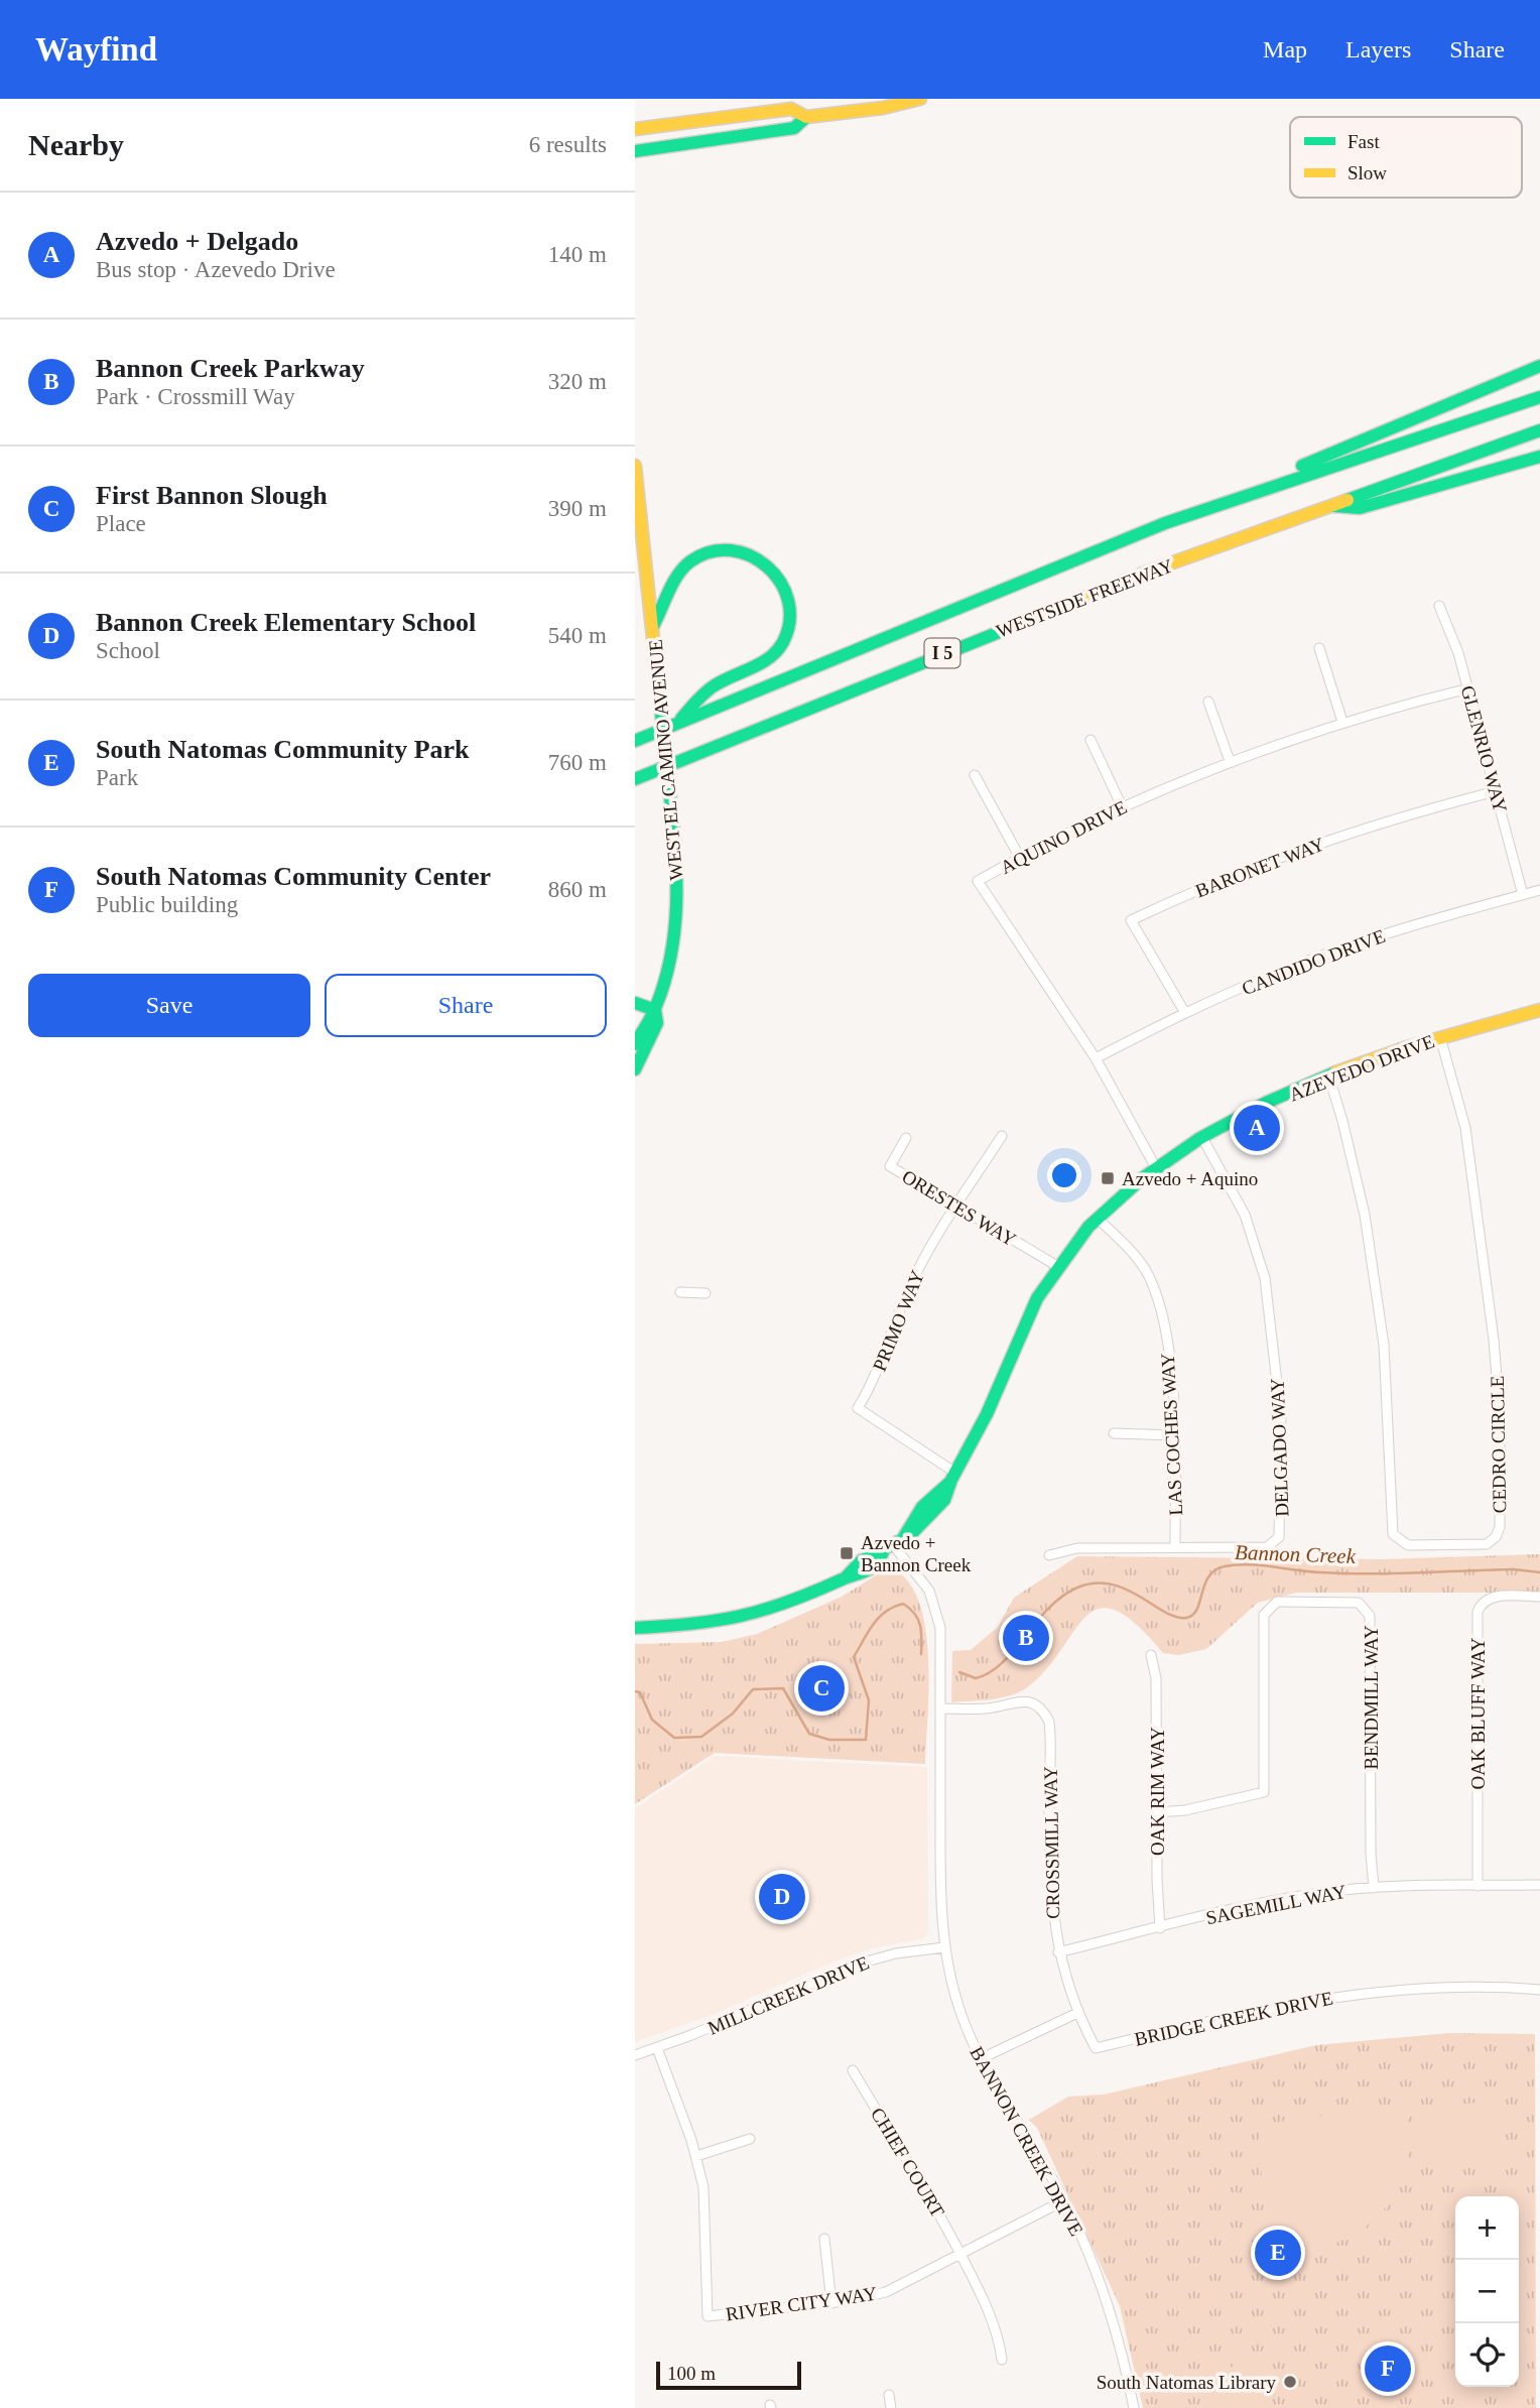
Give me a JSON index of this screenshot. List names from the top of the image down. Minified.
{"streets":{"main road":["WESTSIDE FREEWAY","I 5","WEST EL CAMINO AVENUE","AZEVEDO DRIVE"],"street":["GLENRIO WAY","AQUINO DRIVE","BARONET WAY","CANDIDO DRIVE","ORESTES WAY","PRIMO WAY","LAS COCHES WAY","CEDRO CIRCLE","DELGADO WAY","BENDMILL WAY","OAK BLUFF WAY","OAK RIM WAY","CROSSMILL WAY","SAGEMILL WAY","MILLCREEK DRIVE","BRIDGE CREEK DRIVE","BANNON CREEK DRIVE","CHIEF COURT","RIVER CITY WAY"]},"crossings":[["GLENRIO WAY","AQUINO DRIVE"],["GLENRIO WAY","BARONET WAY"],["GLENRIO WAY","CANDIDO DRIVE"],["AQUINO DRIVE","CANDIDO DRIVE"],["AQUINO DRIVE","AZEVEDO DRIVE"],["BARONET WAY","CANDIDO DRIVE"],["AZEVEDO DRIVE","ORESTES WAY"],["AZEVEDO DRIVE","PRIMO WAY"],["AZEVEDO DRIVE","LAS COCHES WAY"],["AZEVEDO DRIVE","CEDRO CIRCLE"],["AZEVEDO DRIVE","DELGADO WAY"],["AZEVEDO DRIVE","BANNON CREEK DRIVE"],["ORESTES WAY","PRIMO WAY"],["LAS COCHES WAY","DELGADO WAY"],["BENDMILL WAY","OAK RIM WAY"],["BENDMILL WAY","SAGEMILL WAY"],["OAK BLUFF WAY","SAGEMILL WAY"],["OAK RIM WAY","SAGEMILL WAY"],["CROSSMILL WAY","SAGEMILL WAY"],["CROSSMILL WAY","BRIDGE CREEK DRIVE"],["CROSSMILL WAY","BANNON CREEK DRIVE"],["MILLCREEK DRIVE","BANNON CREEK DRIVE"],["MILLCREEK DRIVE","RIVER CITY WAY"],["BANNON CREEK DRIVE","RIVER CITY WAY"],["CHIEF COURT","RIVER CITY WAY"]],"water":["Bannon Creek"],"places":{"transit":["Azvedo + Aquino","Azvedo + Bannon Creek"],"other":["South Natomas Library"]},"legend":["Fast","Slow"],"scale_bar":"100 m","page":{"header":"Wayfind","nav":["Map","Layers","Share"],"heading":["Nearby","6 results"],"list":[{"mark":"A","name":"Azvedo + Delgado","note":"Bus stop · Azevedo Drive","value":"140 m"},{"mark":"B","name":"Bannon Creek Parkway","note":"Park · Crossmill Way","value":"320 m"},{"mark":"C","name":"First Bannon Slough","note":"Place","value":"390 m"},{"mark":"D","name":"Bannon Creek Elementary School","note":"School","value":"540 m"},{"mark":"E","name":"South Natomas Community Park","note":"Park","value":"760 m"},{"mark":"F","name":"South Natomas Community Center","note":"Public building","value":"860 m"}],"buttons":["Save","Share"],"pins":["A","B","C","D","E","F"],"map_buttons":["+","−"],"scale":"100 m"}}
